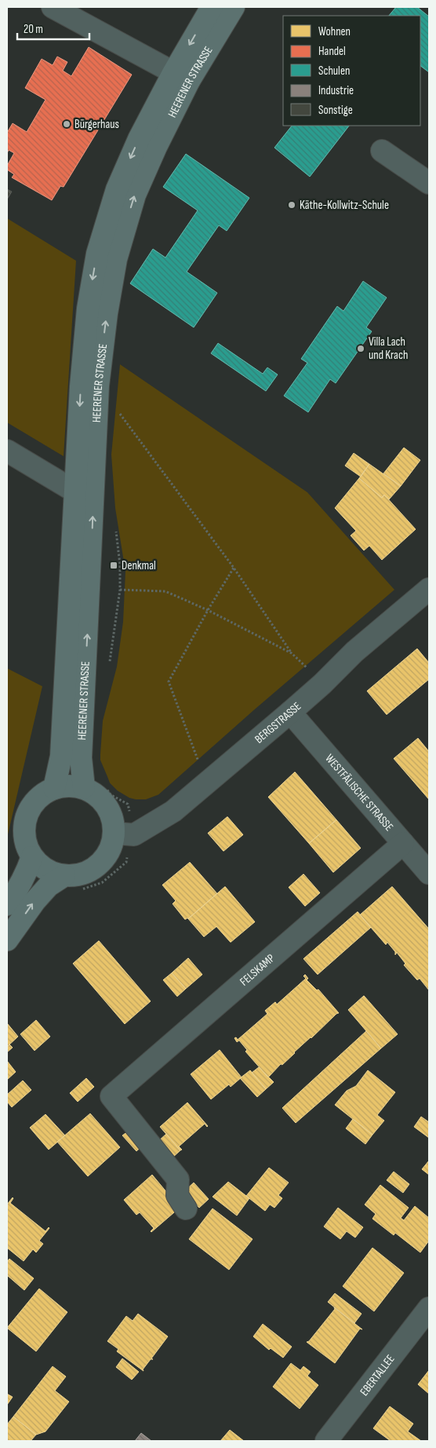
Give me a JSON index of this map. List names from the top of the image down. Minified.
{"streets":{"main road":["HEERENER STRASSE"],"street":["BERGSTRASSE","WESTFÄLISCHE STRASSE","FELSKAMP","EBERTALLEE"]},"crossings":[["HEERENER STRASSE","BERGSTRASSE"],["BERGSTRASSE","WESTFÄLISCHE STRASSE"],["WESTFÄLISCHE STRASSE","FELSKAMP"]],"places":{"other":["Bürgerhaus","Käthe-Kollwitz-Schule","Villa Lach und Krach"],"transit":["Denkmal"]},"legend":["Wohnen","Handel","Schulen","Industrie","Sonstige"],"scale_bar":"20 m"}
